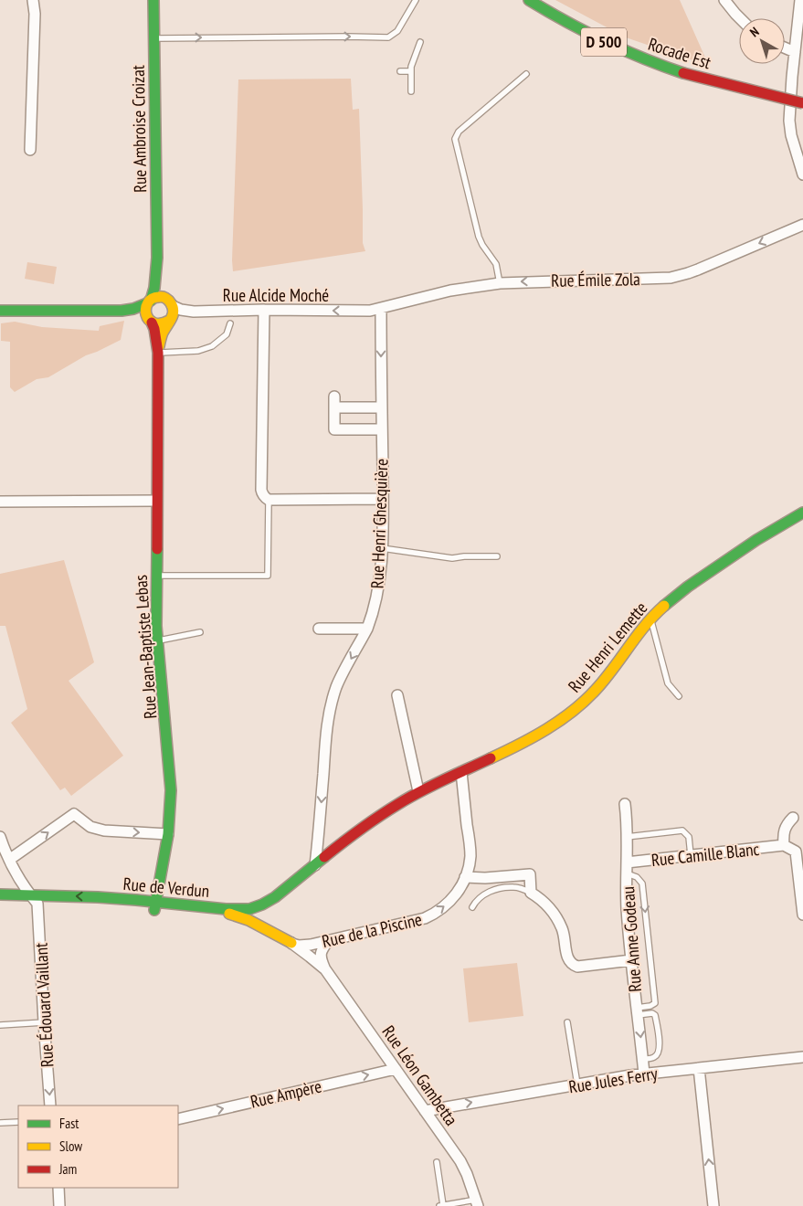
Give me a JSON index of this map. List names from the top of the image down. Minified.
{"streets":{"street":["D 500","Rocade Est","Rue Ambroise Croizat","Rue Émile Zola","Rue Alcide Moché","Rue Henri Ghesquière","Rue Jean-Baptiste Lebas","Rue Henri Lemette","Rue Camille Blanc","Rue de Verdun","Rue de la Piscine","Rue Anne Godeau","Rue Édouard Vaillant","Rue Léon Gambetta","Rue Jules Ferry","Rue Ampère"]},"crossings":[["Rue Ambroise Croizat","Rue Alcide Moché"],["Rue Ambroise Croizat","Rue Jean-Baptiste Lebas"],["Rue Émile Zola","Rue Alcide Moché"],["Rue Émile Zola","Rue Henri Ghesquière"],["Rue Alcide Moché","Rue Henri Ghesquière"],["Rue Alcide Moché","Rue Jean-Baptiste Lebas"],["Rue Henri Ghesquière","Rue Henri Lemette"],["Rue Henri Ghesquière","Rue de Verdun"],["Rue Jean-Baptiste Lebas","Rue de Verdun"],["Rue Henri Lemette","Rue de Verdun"],["Rue Henri Lemette","Rue de la Piscine"],["Rue Camille Blanc","Rue Anne Godeau"],["Rue de Verdun","Rue Édouard Vaillant"],["Rue de Verdun","Rue Léon Gambetta"],["Rue de la Piscine","Rue Léon Gambetta"],["Rue Anne Godeau","Rue Jules Ferry"],["Rue Léon Gambetta","Rue Jules Ferry"],["Rue Léon Gambetta","Rue Ampère"]],"one_way":["Rue Émile Zola","Rue Alcide Moché","Rue Henri Ghesquière","Rue de la Piscine","Rue Édouard Vaillant","Rue Jules Ferry","Rue Ampère"],"legend":["Fast","Slow","Jam"],"north":"top left"}
